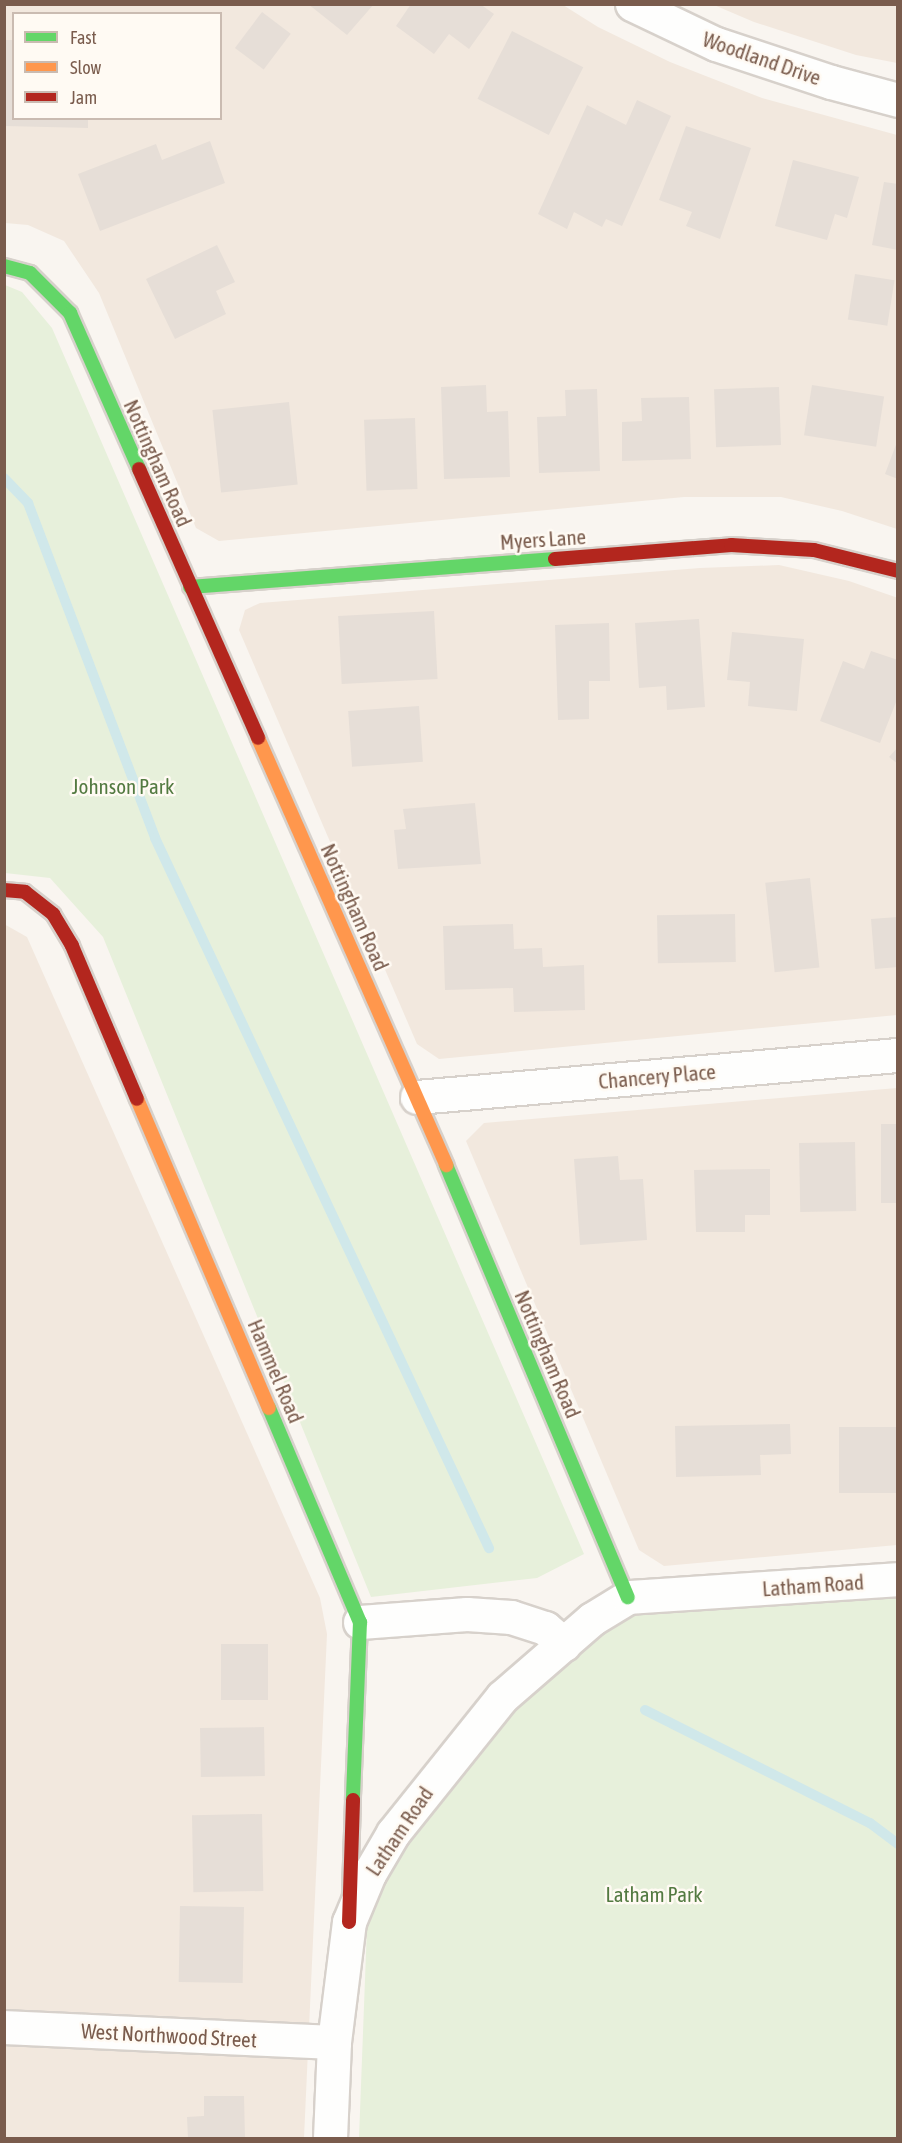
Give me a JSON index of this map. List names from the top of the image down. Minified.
{"streets":{"street":["Woodland Drive","Nottingham Road","Myers Lane","Chancery Place","Hammel Road","Latham Road","West Northwood Street"]},"crossings":[["Nottingham Road","Myers Lane"],["Nottingham Road","Chancery Place"],["Nottingham Road","Latham Road"],["Hammel Road","Latham Road"],["Latham Road","West Northwood Street"]],"parks":["Johnson Park","Latham Park"],"legend":["Fast","Slow","Jam"]}
